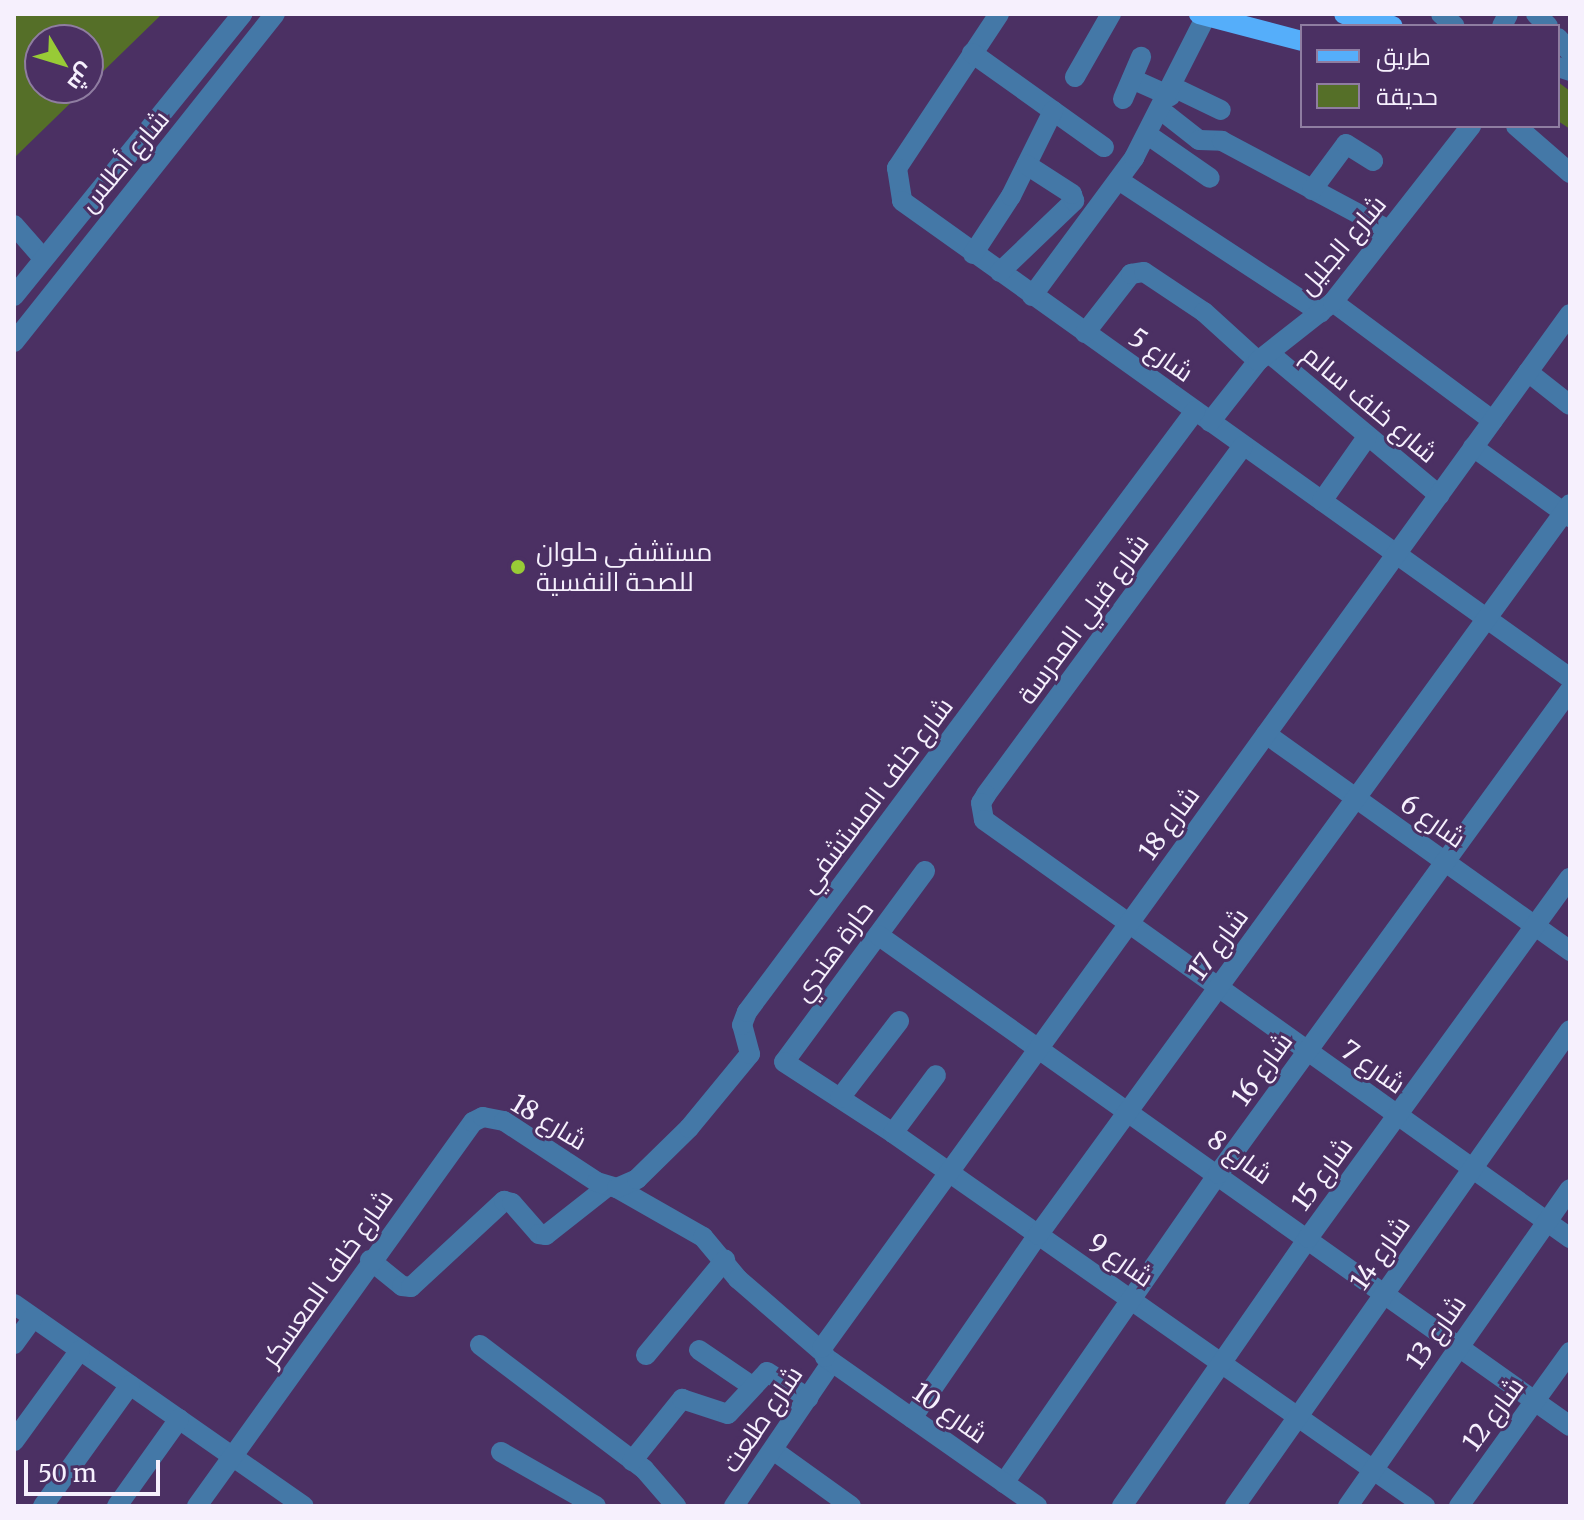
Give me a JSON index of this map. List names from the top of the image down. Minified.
{"streets":{"street":["شارع أطلس","شارع الجليل","شارع 5","شارع خلف سالم","شارع قبلي المدرسة","شارع خلف المستشفي","شارع 6","شارع 18","شارع 17","حارة هندي","شارع 7","شارع 16","شارع 8","شارع 15","شارع 14","شارع 9","شارع خلف المعسكر","شارع 13","شارع 10","شارع 12","شارع طلعت"]},"crossings":[["شارع الجليل","شارع 5"],["شارع الجليل","شارع خلف سالم"],["شارع الجليل","شارع خلف المستشفي"],["شارع 5","شارع خلف سالم"],["شارع 5","شارع قبلي المدرسة"],["شارع 5","شارع خلف المستشفي"],["شارع 5","شارع 18"],["شارع 5","شارع 17"],["شارع خلف سالم","شارع 18"],["شارع قبلي المدرسة","شارع 7"],["شارع خلف المستشفي","شارع 18"],["شارع خلف المستشفي","شارع خلف المعسكر"],["شارع خلف المستشفي","شارع 10"],["شارع 6","شارع 18"],["شارع 6","شارع 17"],["شارع 6","شارع 16"],["شارع 6","شارع 15"],["شارع 18","شارع 7"],["شارع 18","شارع 8"],["شارع 18","شارع 9"],["شارع 18","شارع خلف المعسكر"],["شارع 18","شارع 10"],["شارع 18","شارع طلعت"],["شارع 17","شارع 7"],["شارع 17","شارع 8"],["شارع 17","شارع 9"],["شارع 17","شارع 10"],["حارة هندي","شارع 8"],["حارة هندي","شارع 9"],["شارع 7","شارع 16"],["شارع 7","شارع 15"],["شارع 7","شارع 14"],["شارع 7","شارع 13"],["شارع 16","شارع 8"],["شارع 16","شارع 9"],["شارع 16","شارع 10"],["شارع 8","شارع 15"],["شارع 8","شارع 14"],["شارع 8","شارع 13"],["شارع 8","شارع 12"],["شارع 15","شارع 9"],["شارع 14","شارع 9"],["شارع 9","شارع 13"],["شارع 10","شارع طلعت"]],"places":["مستشفي حلوان للصحة النفسية"],"legend":["طريق","حديقة"],"scale_bar":"50 m","north":"bottom right"}
